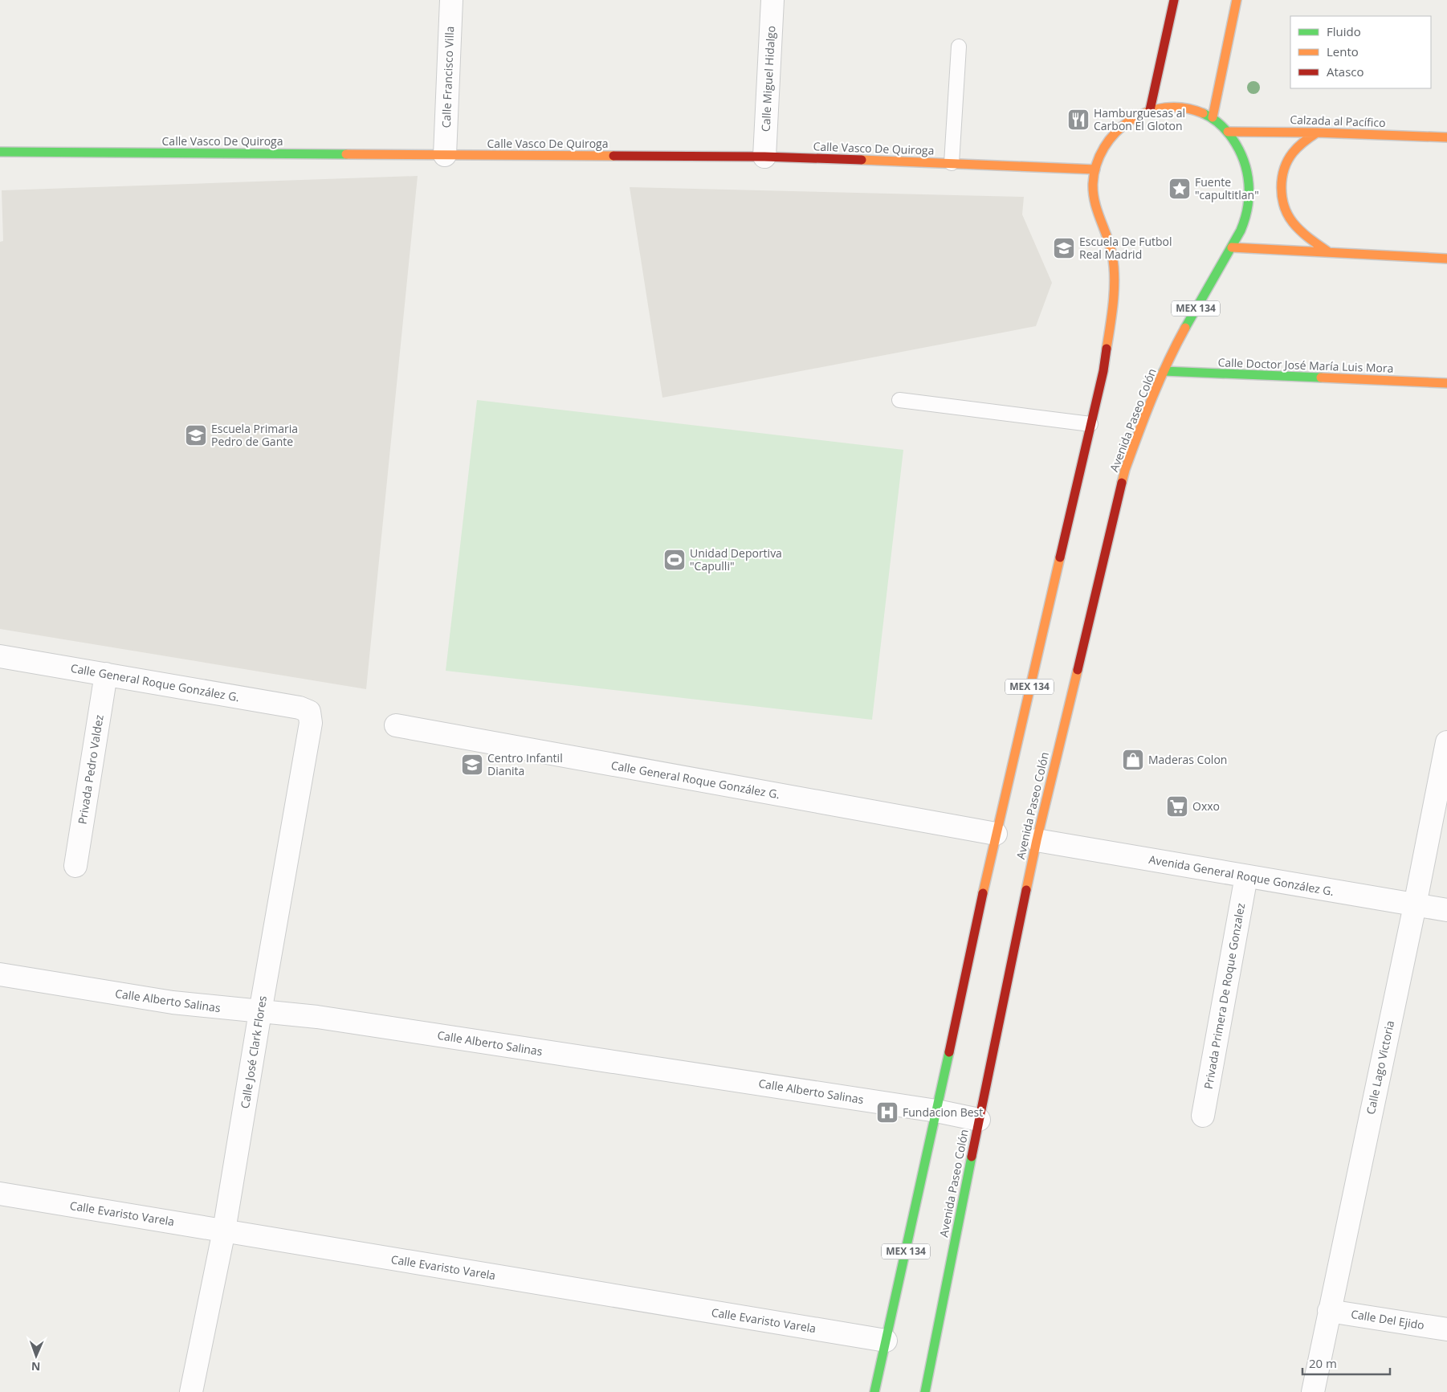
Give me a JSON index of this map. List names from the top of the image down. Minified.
{"streets":{"main road":["Calzada al Pacífico","Calle Vasco De Quiroga","MEX 134","Calle Doctor José María Luis Mora","Avenida Paseo Colón"],"street":["Calle Francisco Villa","Calle Miguel Hidalgo","Calle General Roque González G.","Privada Pedro Valdez","Avenida General Roque González G.","Privada Primera De Roque Gonzalez","Calle Alberto Salinas","Calle José Clark Flores","Calle Lago Victoria","Calle Evaristo Varela","Calle Del Ejido"]},"crossings":[["Calle Francisco Villa","Calle Vasco De Quiroga"],["Calle Miguel Hidalgo","Calle Vasco De Quiroga"],["Calzada al Pacífico","Avenida Paseo Colón"],["Calle Vasco De Quiroga","Avenida Paseo Colón"],["MEX 134","Avenida Paseo Colón"],["MEX 134","Calle General Roque González G."],["MEX 134","Calle Alberto Salinas"],["MEX 134","Calle Evaristo Varela"],["Calle Doctor José María Luis Mora","Avenida Paseo Colón"],["Avenida Paseo Colón","Avenida General Roque González G."],["Avenida Paseo Colón","Calle Alberto Salinas"],["Calle General Roque González G.","Privada Pedro Valdez"],["Calle General Roque González G.","Calle José Clark Flores"],["Avenida General Roque González G.","Privada Primera De Roque Gonzalez"],["Avenida General Roque González G.","Calle Lago Victoria"],["Calle Alberto Salinas","Calle José Clark Flores"],["Calle José Clark Flores","Calle Evaristo Varela"],["Calle Lago Victoria","Calle Del Ejido"]],"places":{"restaurant":["Hamburguesas al Carbon El Gloton"],"place":["Fuente \"capultitlan\""],"school or university":["Escuela De Futbol Real Madrid","Escuela Primaria Pedro de Gante","Centro Infantil Dianita"],"sports":["Unidad Deportiva \"Capulli\""],"shop":["Maderas Colon"],"supermarket":["Oxxo"],"hospital":["Fundacion Best"]},"legend":["Fluido","Lento","Atasco"],"scale_bar":"20 m","north":"bottom"}
